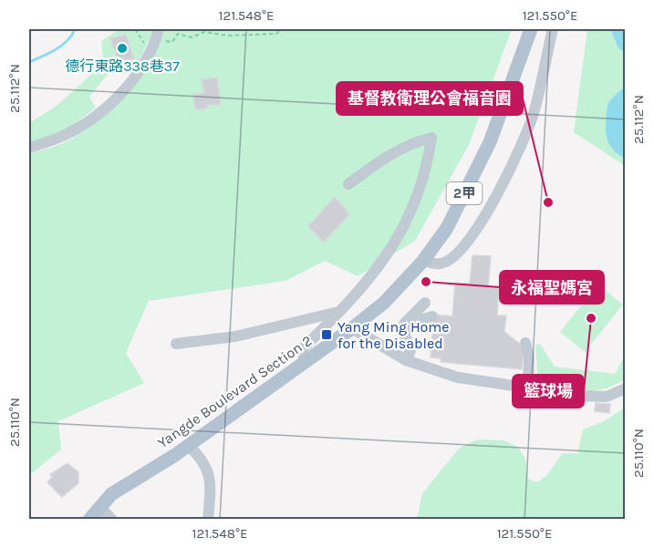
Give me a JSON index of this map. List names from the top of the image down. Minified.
{"streets":{"main road":["2甲","Yangde Boulevard Section 2"]},"places":{"other":["德行東路338巷37","基督教衛理公會福音園","永福聖媽宮","籃球場"],"transit":["Yang Ming Home for the Disabled"]},"coordinates":["121.548°E","121.550°E","25.112°N","25.110°N"]}
